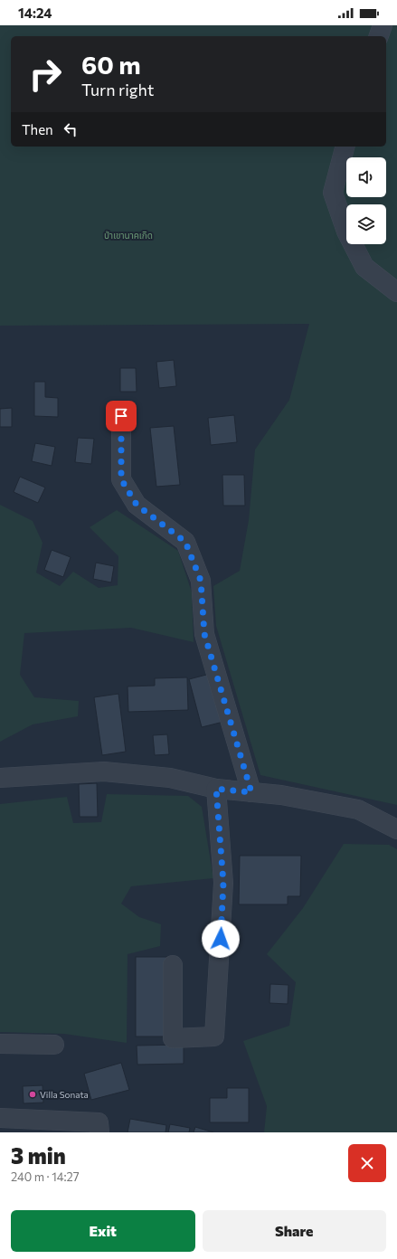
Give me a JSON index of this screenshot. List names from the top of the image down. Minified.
{"parks":["ป่าเขานาคเกิด"],"places":["Villa Sonata"],"page":{"status":"14:24","turn":["60 m","Turn right"],"then":"Then","heading":["3 min","240 m · 14:27"],"buttons":["Exit","Share"]}}
